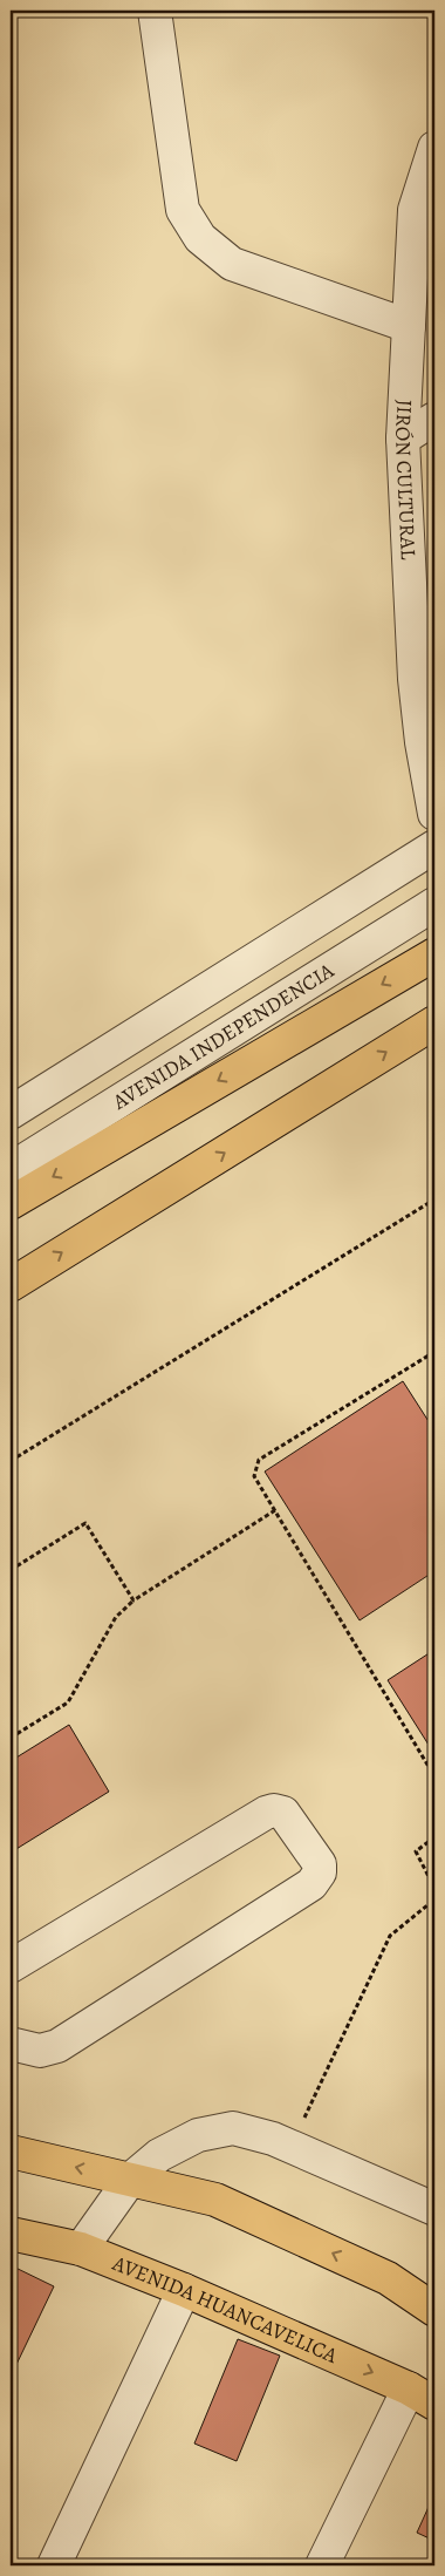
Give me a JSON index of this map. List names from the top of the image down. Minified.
{"streets":{"main road":["AVENIDA INDEPENDENCIA","AVENIDA HUANCAVELICA"],"street":["JIRÓN CULTURAL"]}}
